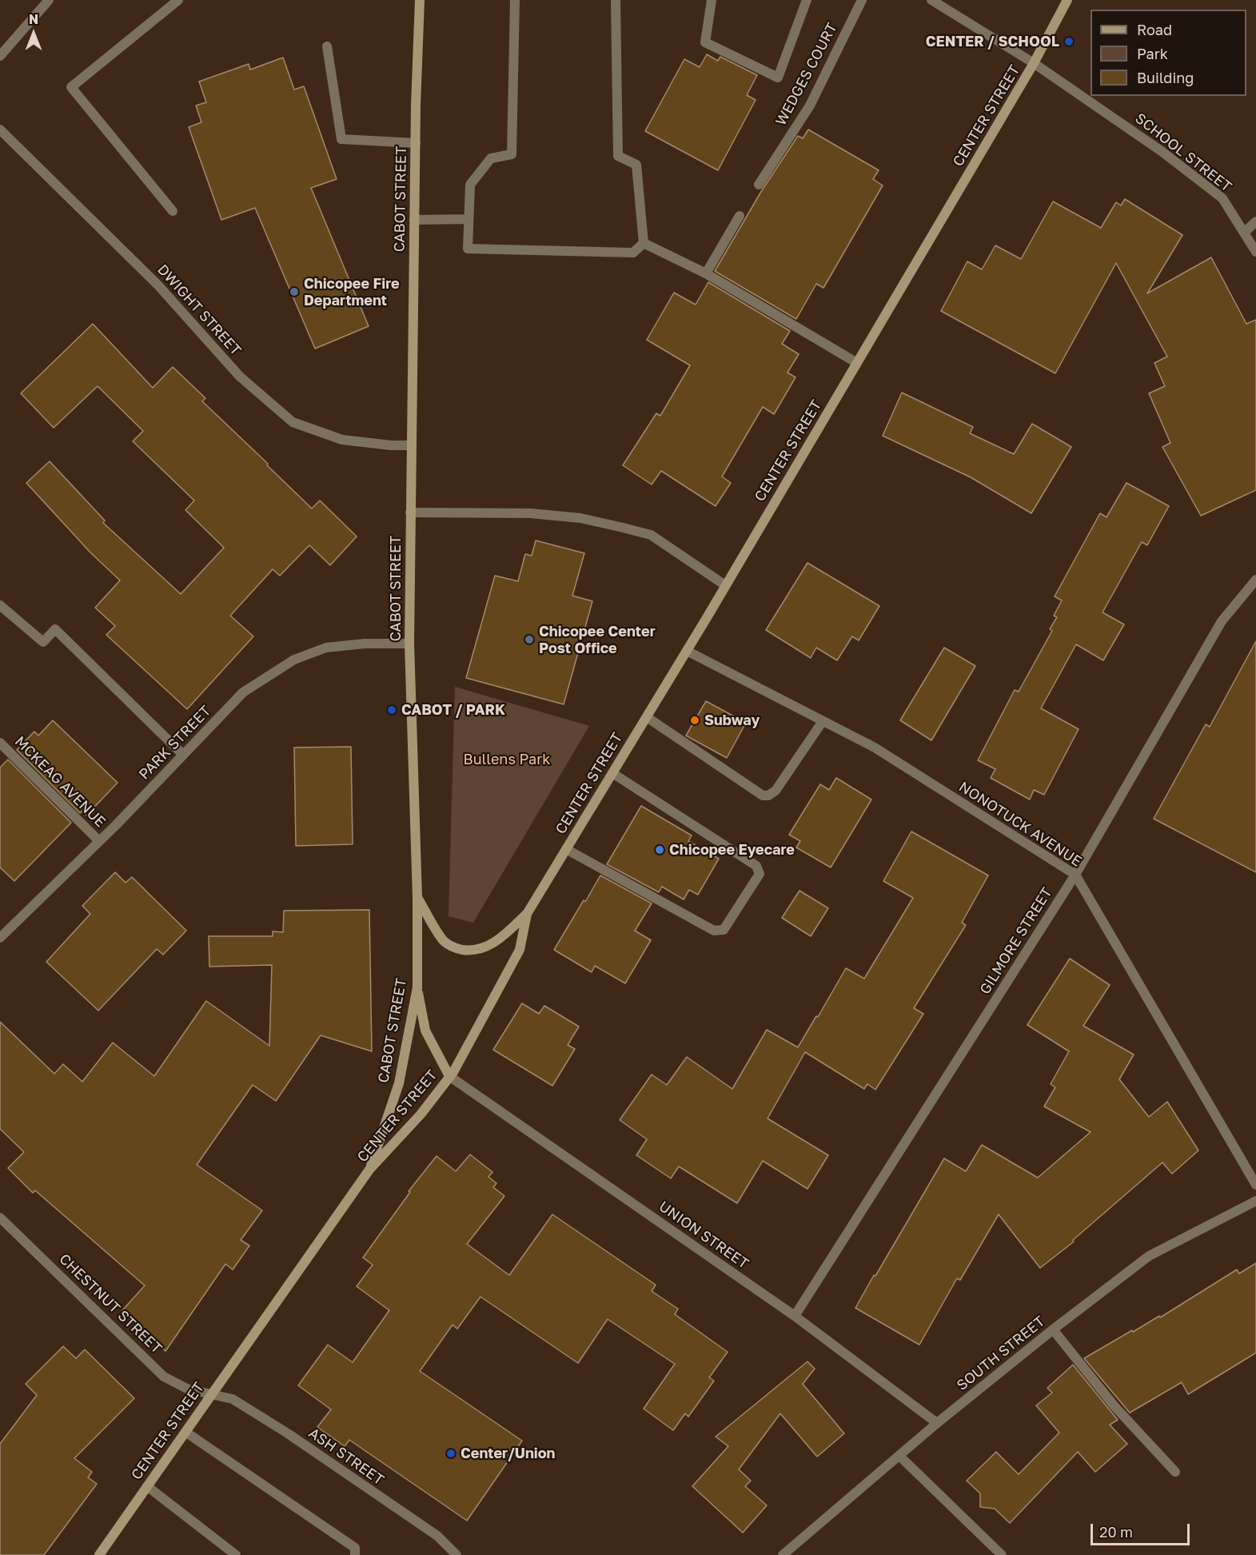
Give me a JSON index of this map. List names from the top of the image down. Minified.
{"streets":{"main road":["CENTER STREET","CABOT STREET"],"street":["WEDGES COURT","SCHOOL STREET","DWIGHT STREET","PARK STREET","MCKEAG AVENUE","NONOTUCK AVENUE","GILMORE STREET","UNION STREET","CHESTNUT STREET","SOUTH STREET","ASH STREET"]},"crossings":[["CENTER STREET","SCHOOL STREET"],["CENTER STREET","CABOT STREET"],["CENTER STREET","NONOTUCK AVENUE"],["CENTER STREET","UNION STREET"],["CENTER STREET","CHESTNUT STREET"],["CENTER STREET","ASH STREET"],["CABOT STREET","DWIGHT STREET"],["CABOT STREET","PARK STREET"],["PARK STREET","MCKEAG AVENUE"],["NONOTUCK AVENUE","GILMORE STREET"],["GILMORE STREET","UNION STREET"],["UNION STREET","SOUTH STREET"],["CHESTNUT STREET","ASH STREET"]],"parks":["Bullens Park"],"places":["CENTER / SCHOOL","Chicopee Fire Department","Chicopee Center Post Office","CABOT / PARK","Subway","Chicopee Eyecare","Center/Union"],"legend":["Road","Park","Building"],"scale_bar":"20 m","north":"top"}
